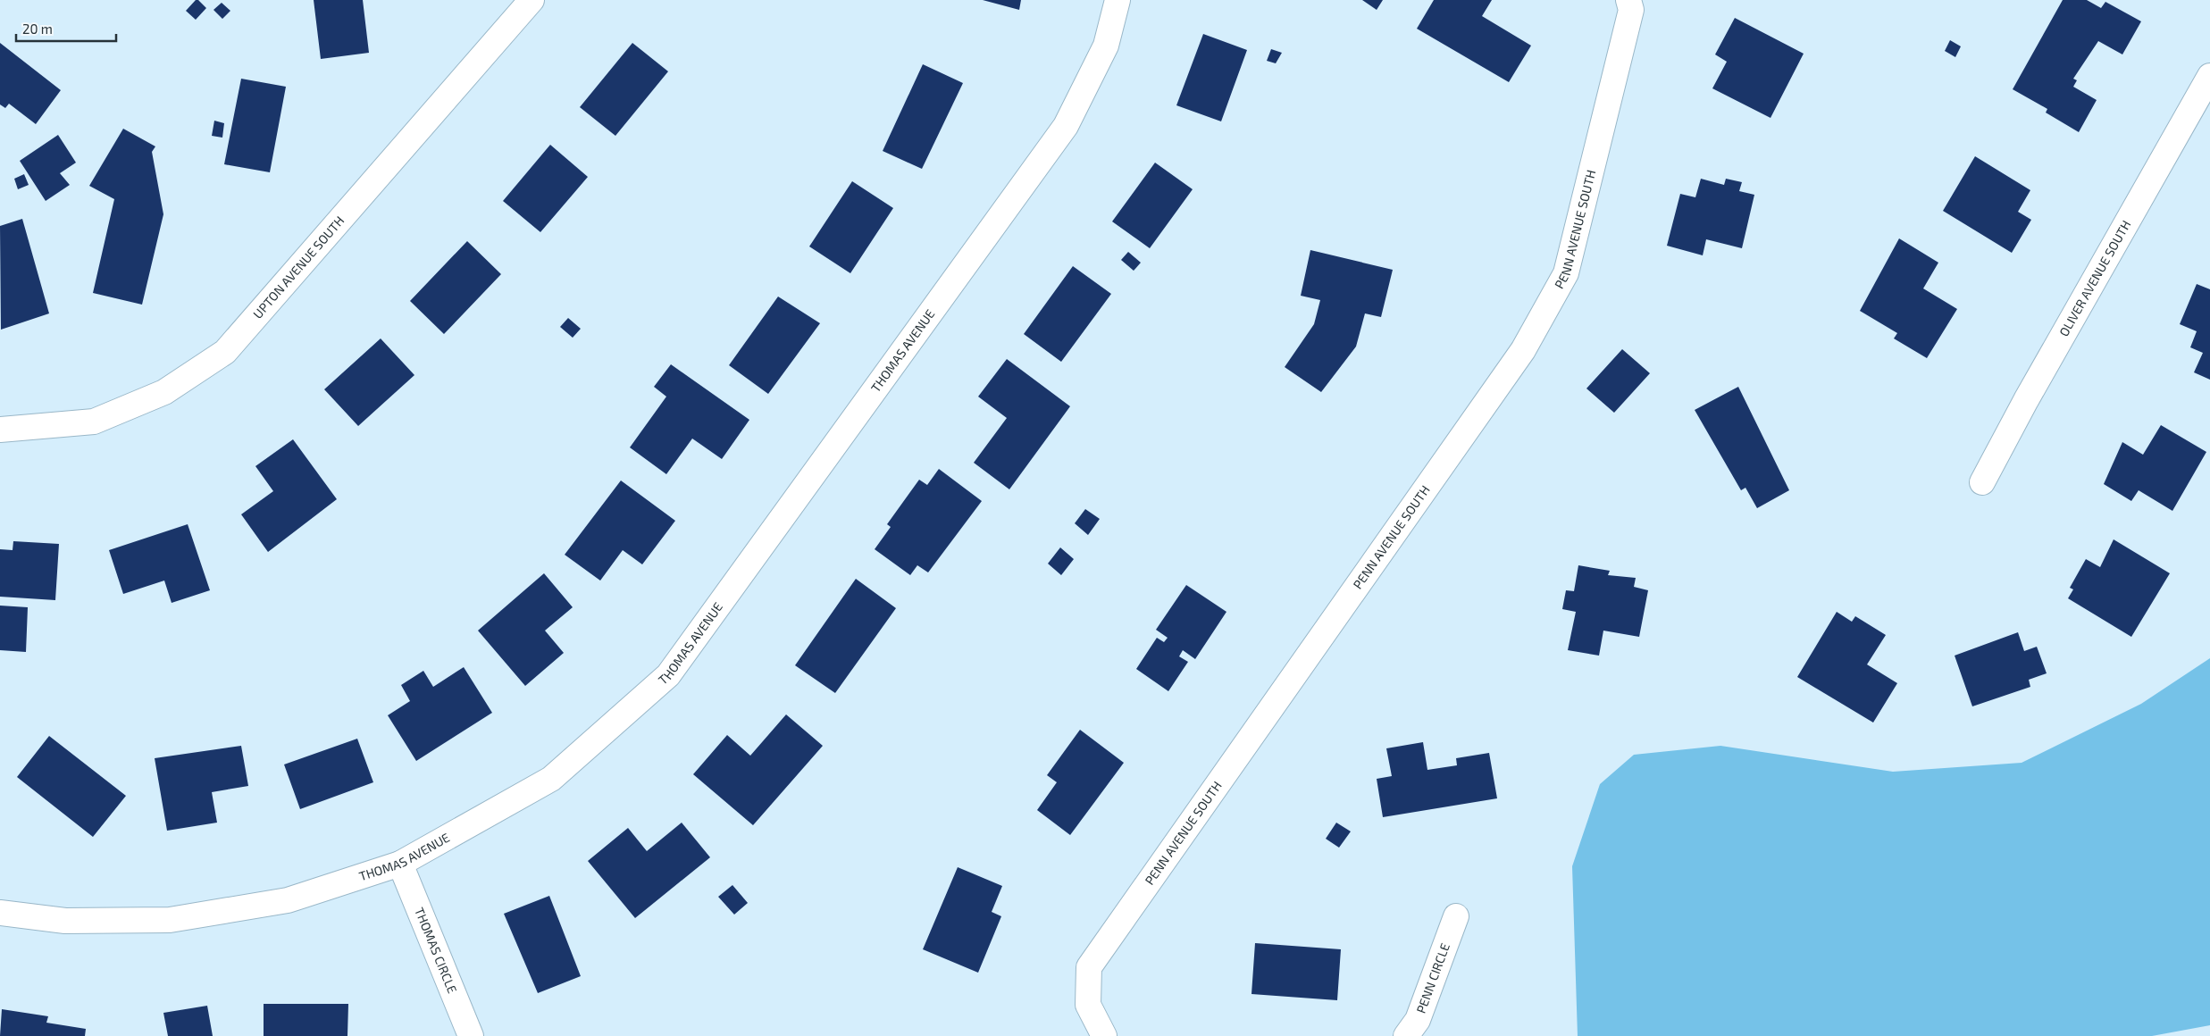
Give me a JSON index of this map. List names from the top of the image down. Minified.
{"streets":{"street":["PENN AVENUE SOUTH","UPTON AVENUE SOUTH","OLIVER AVENUE SOUTH","THOMAS AVENUE","THOMAS CIRCLE","PENN CIRCLE"]},"crossings":[["THOMAS AVENUE","THOMAS CIRCLE"]],"scale_bar":"20 m"}
